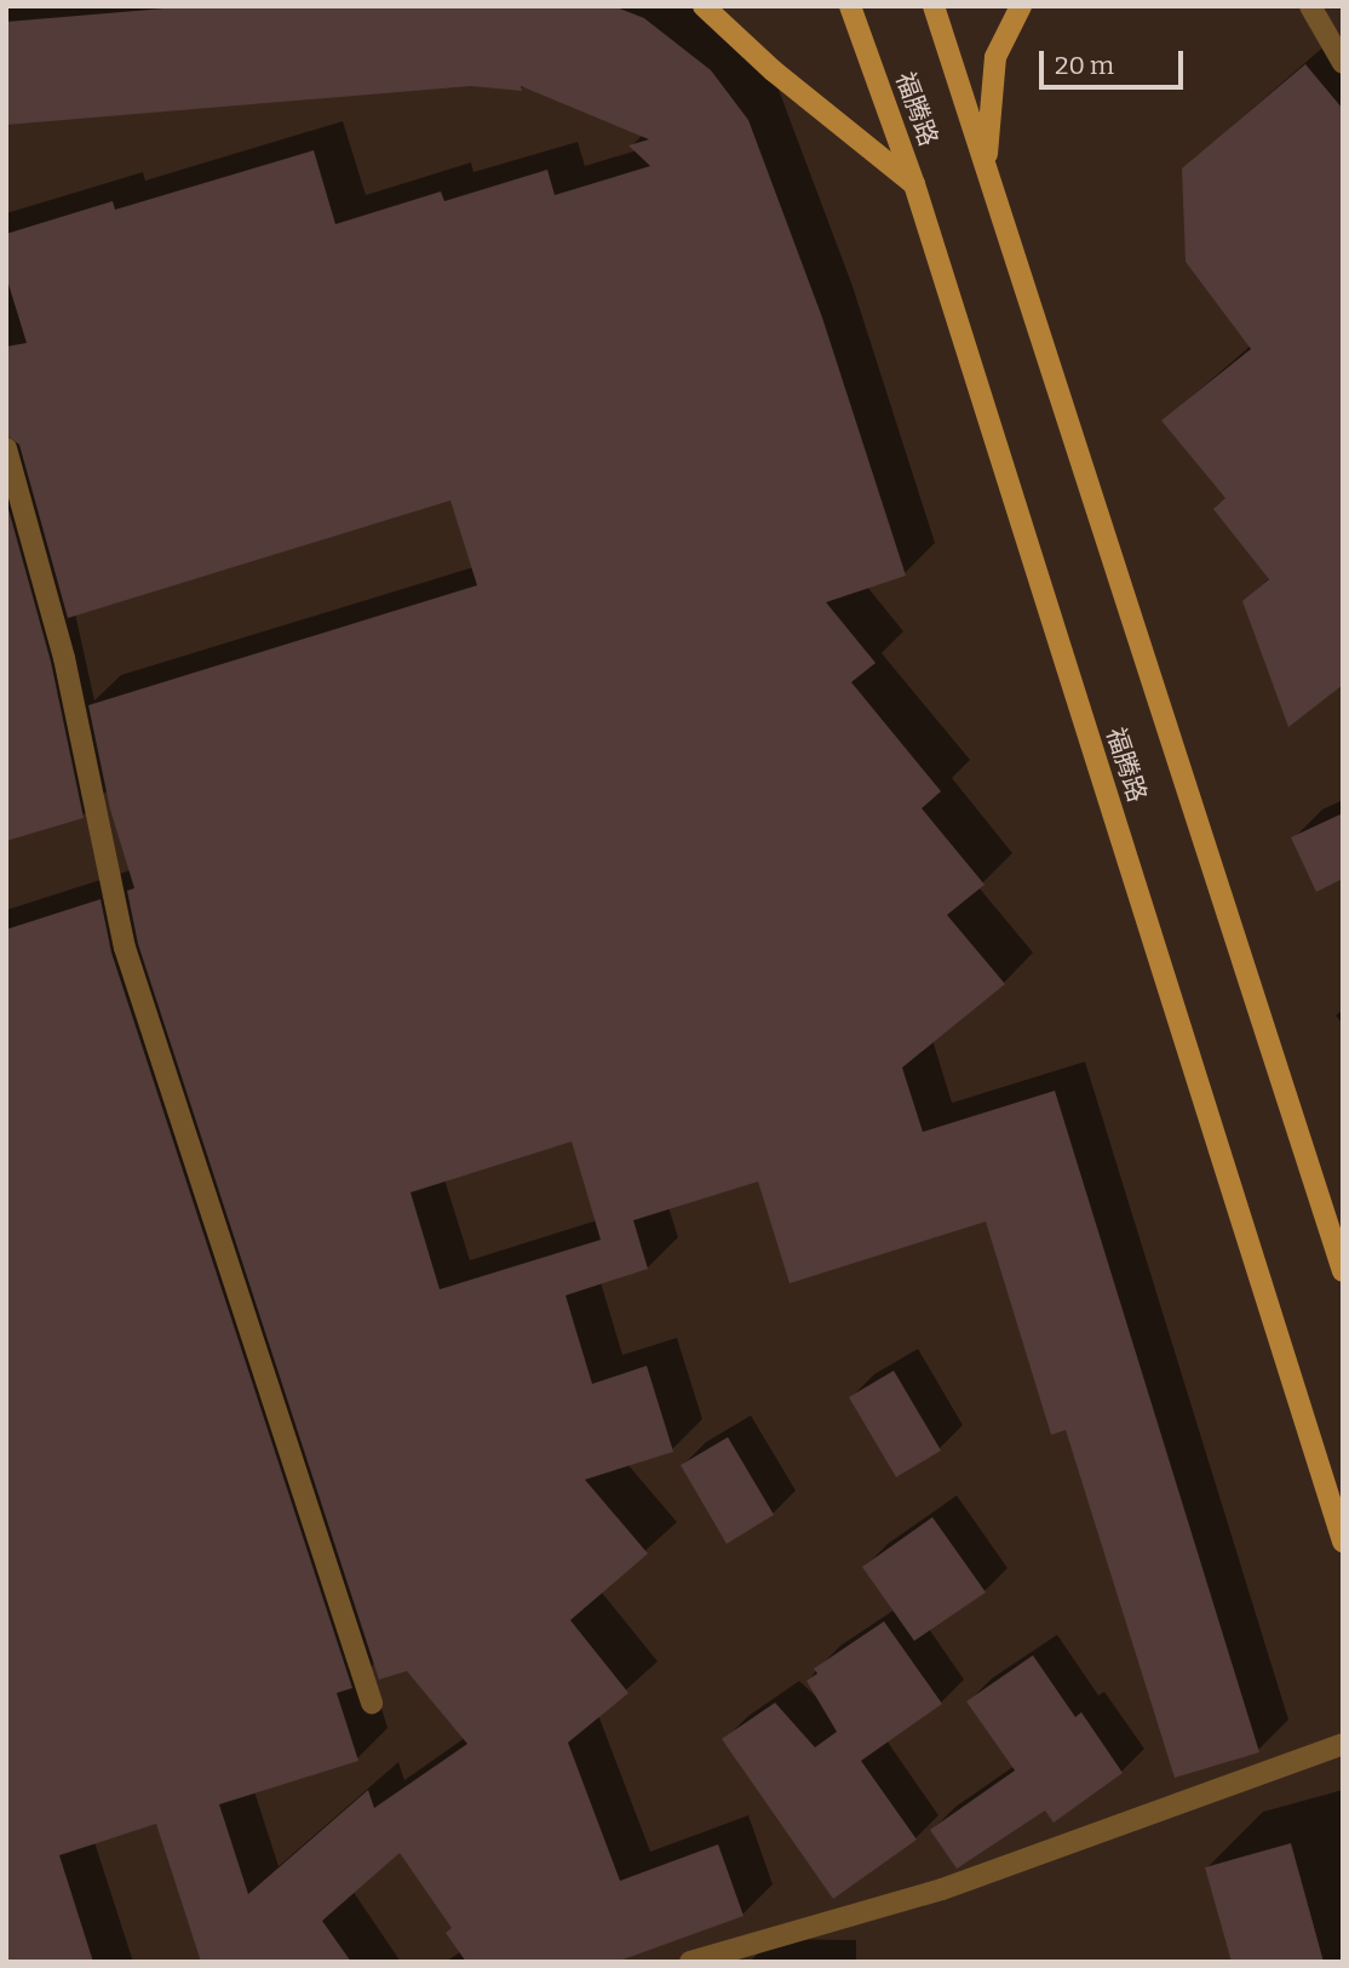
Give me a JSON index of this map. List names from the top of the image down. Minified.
{"streets":{"main road":["福腾路"]},"scale_bar":"20 m"}
